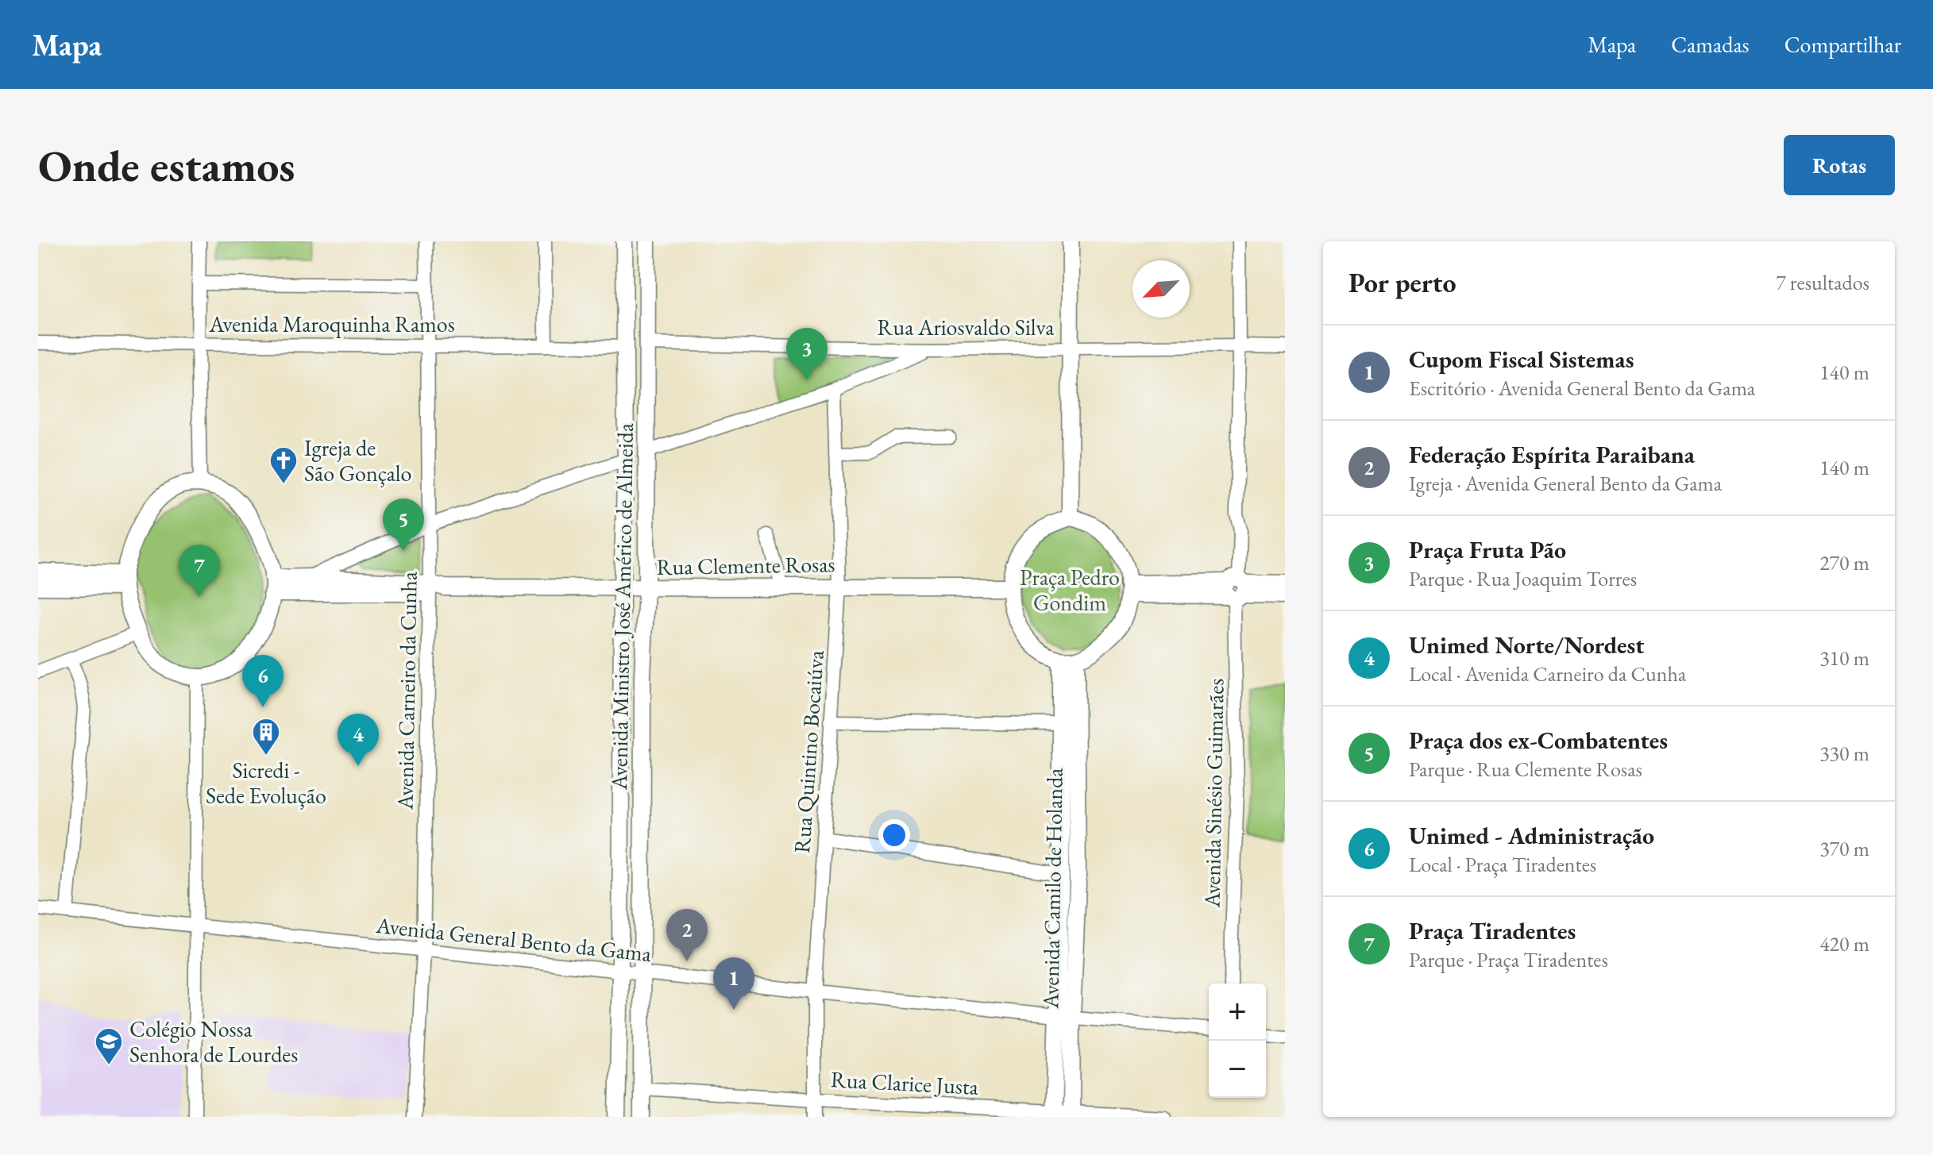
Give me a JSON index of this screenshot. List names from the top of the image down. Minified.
{"streets":{"main road":["Rua Clemente Rosas","Avenida Ministro José Américo de Almeida","Avenida Camilo de Holanda"],"street":["Avenida Maroquinha Ramos","Rua Ariosvaldo Silva","Avenida Carneiro da Cunha","Rua Quintino Bocaiúva","Avenida Sinésio Guimarães","Avenida General Bento da Gama","Rua Clarice Justa"]},"crossings":[["Avenida Maroquinha Ramos","Avenida Ministro José Américo de Almeida"],["Avenida Maroquinha Ramos","Avenida Carneiro da Cunha"],["Rua Ariosvaldo Silva","Avenida Ministro José Américo de Almeida"],["Rua Ariosvaldo Silva","Avenida Sinésio Guimarães"],["Rua Clemente Rosas","Avenida Ministro José Américo de Almeida"],["Rua Clemente Rosas","Avenida Carneiro da Cunha"],["Rua Clemente Rosas","Rua Quintino Bocaiúva"],["Rua Clemente Rosas","Avenida Camilo de Holanda"],["Avenida Ministro José Américo de Almeida","Avenida General Bento da Gama"],["Avenida Ministro José Américo de Almeida","Rua Clarice Justa"],["Avenida Carneiro da Cunha","Avenida General Bento da Gama"],["Rua Quintino Bocaiúva","Avenida General Bento da Gama"],["Rua Quintino Bocaiúva","Rua Clarice Justa"],["Avenida Camilo de Holanda","Avenida General Bento da Gama"],["Avenida Camilo de Holanda","Rua Clarice Justa"]],"parks":["Praça Pedro Gondim"],"places":{"church":["Igreja de São Gonçalo"],"building":["Sicredi - Sede Evolução"],"school or university":["Colégio Nossa Senhora de Lourdes"]},"north":"bottom left","page":{"header":"Mapa","nav":["Mapa","Camadas","Compartilhar"],"buttons":"Rotas","title":"Onde estamos","heading":["Por perto","7 resultados"],"list":[{"mark":"1","name":"Cupom Fiscal Sistemas","note":"Escritório · Avenida General Bento da Gama","value":"140 m"},{"mark":"2","name":"Federação Espírita Paraibana","note":"Igreja · Avenida General Bento da Gama","value":"140 m"},{"mark":"3","name":"Praça Fruta Pão","note":"Parque · Rua Joaquim Torres","value":"270 m"},{"mark":"4","name":"Unimed Norte/Nordest","note":"Local · Avenida Carneiro da Cunha","value":"310 m"},{"mark":"5","name":"Praça dos ex-Combatentes","note":"Parque · Rua Clemente Rosas","value":"330 m"},{"mark":"6","name":"Unimed - Administração","note":"Local · Praça Tiradentes","value":"370 m"},{"mark":"7","name":"Praça Tiradentes","note":"Parque · Praça Tiradentes","value":"420 m"}],"pins":["3","5","7","6","4","2","1"],"map_buttons":["+","−"]}}
